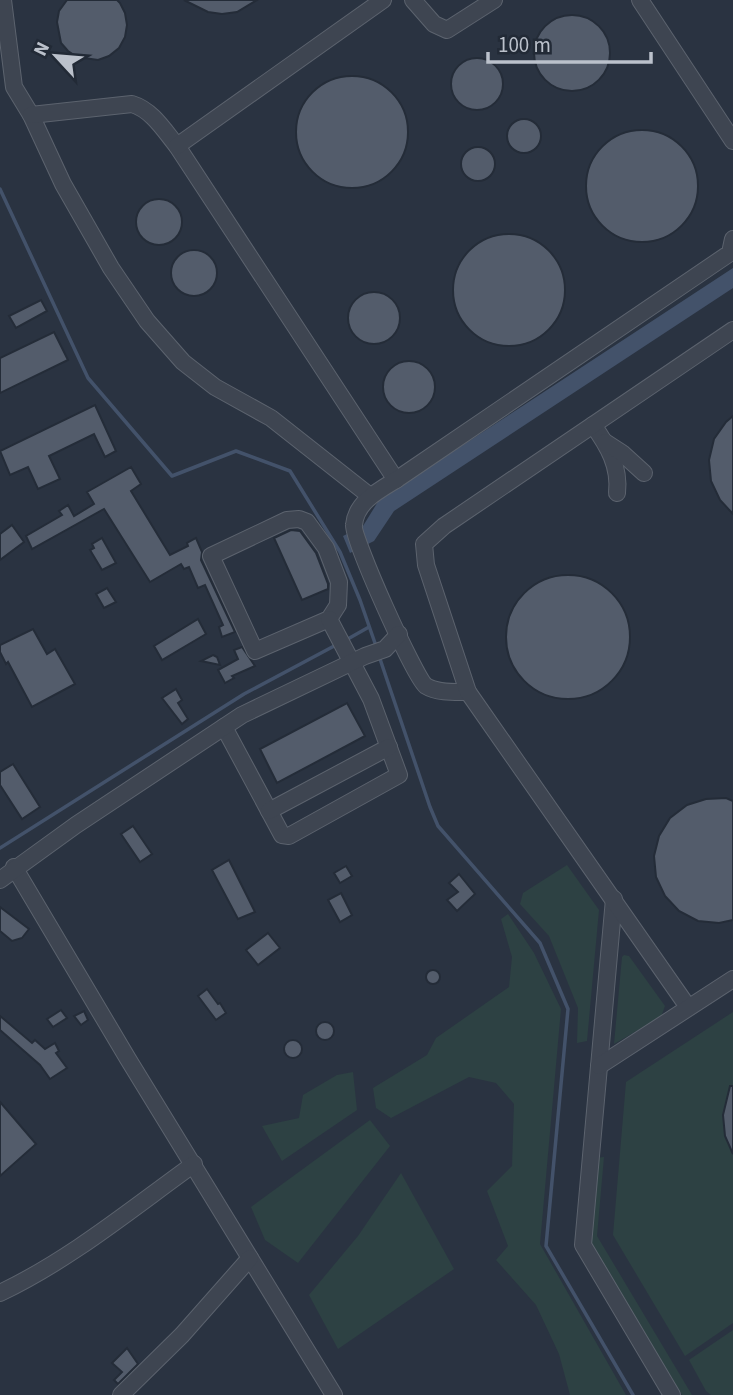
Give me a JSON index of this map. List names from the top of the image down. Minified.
{"scale_bar":"100 m","north":"top left"}
